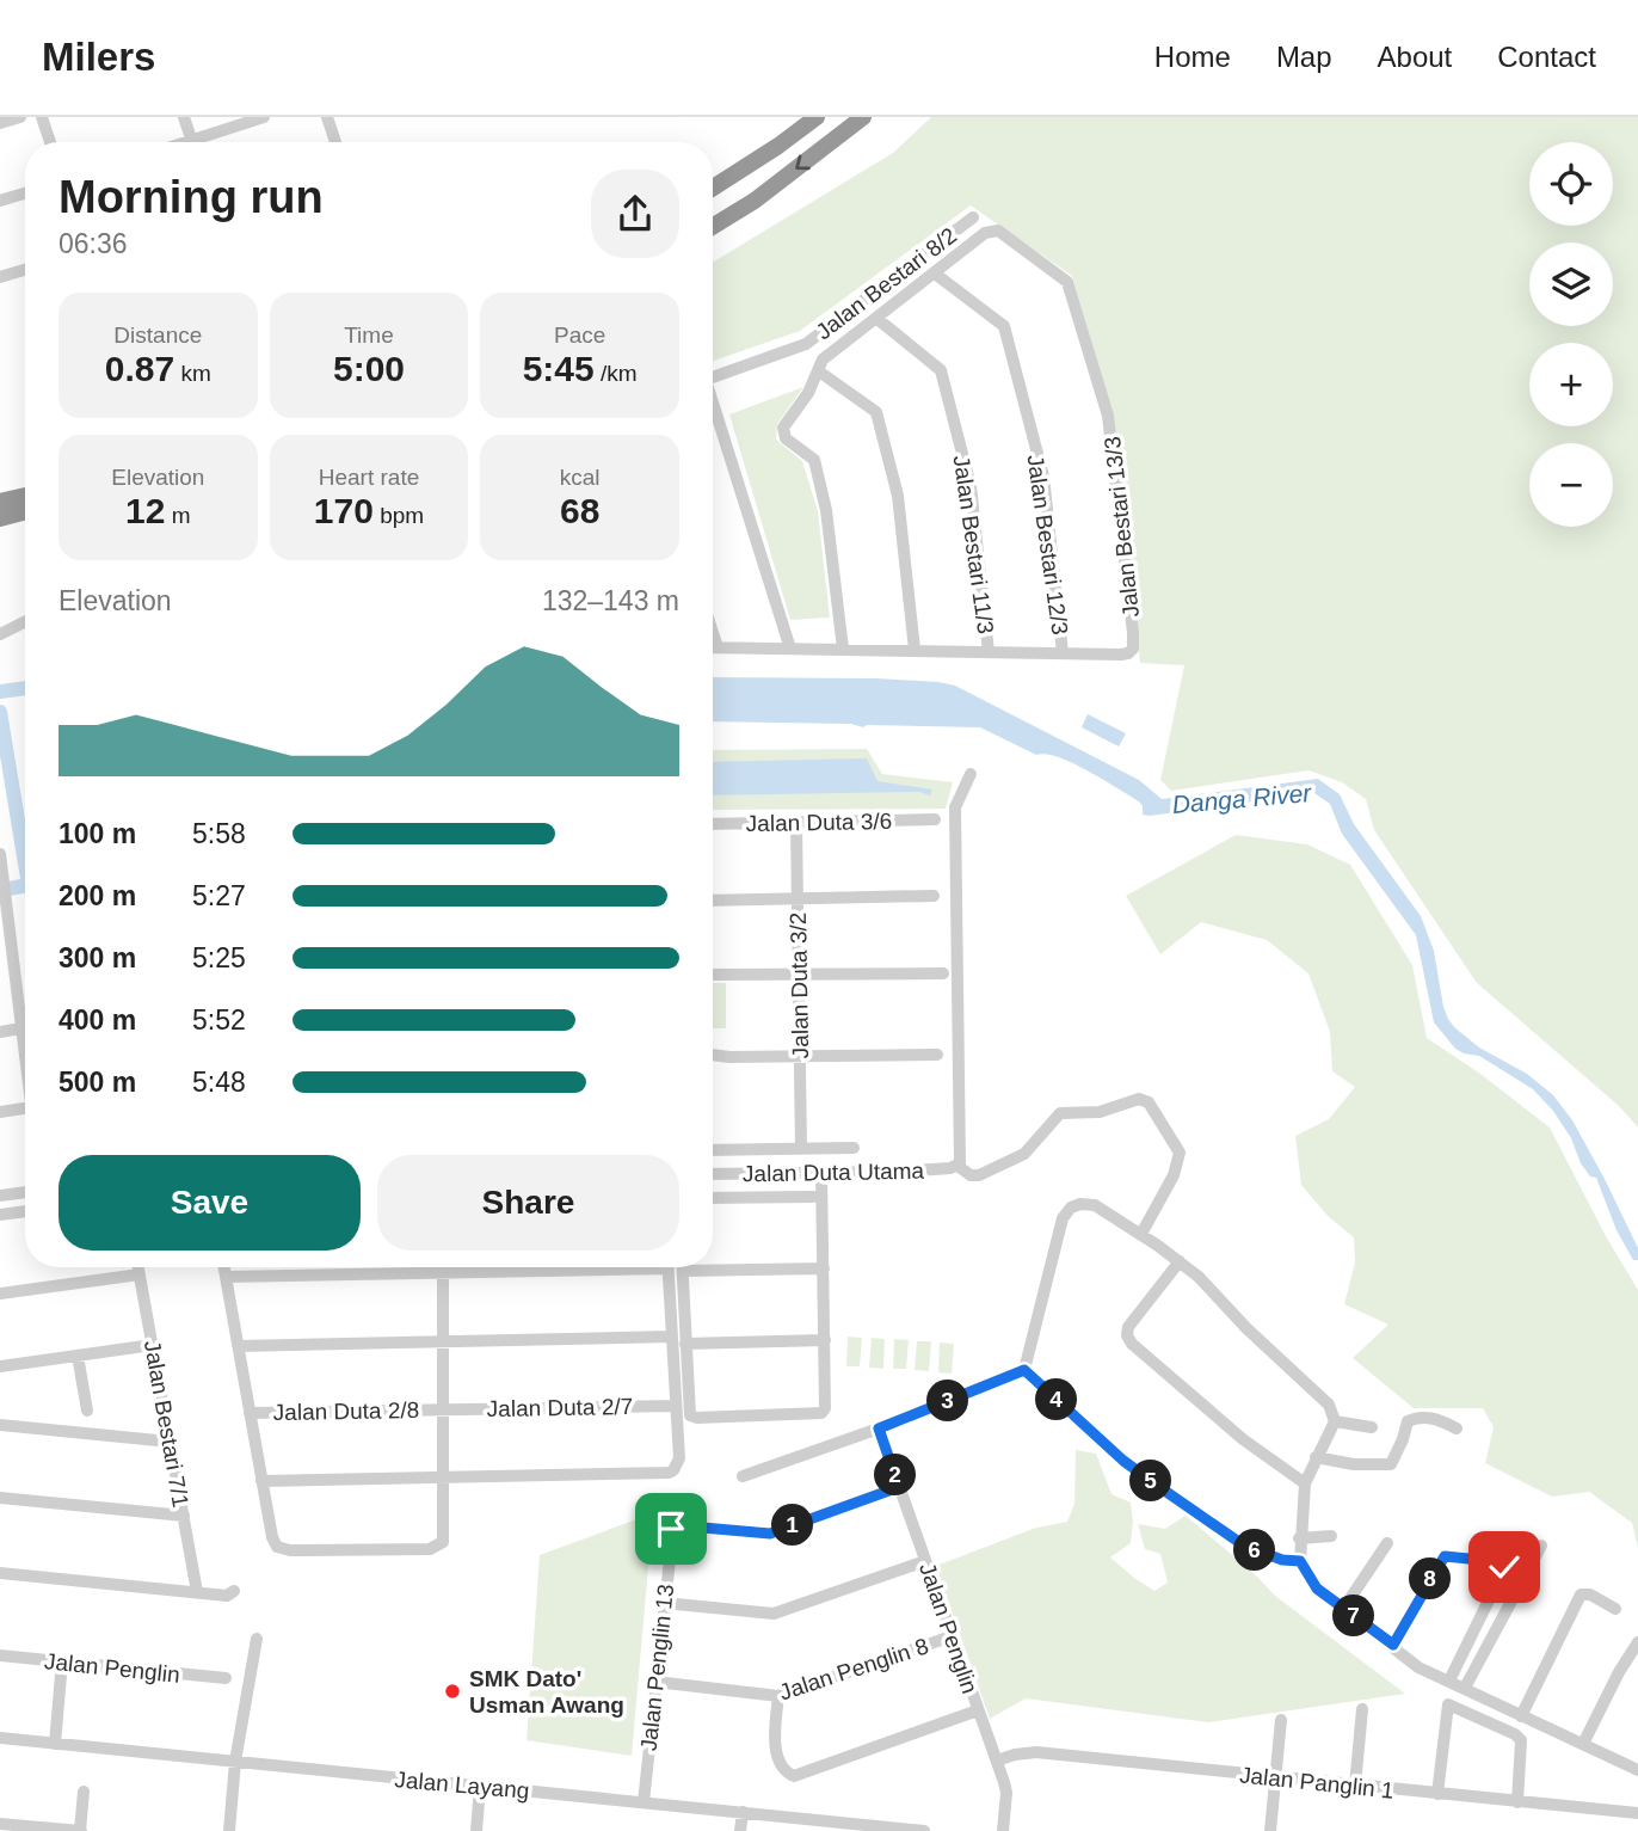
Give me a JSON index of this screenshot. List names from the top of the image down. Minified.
{"streets":{"street":["Jalan Bestari 8/2","Jalan Bestari 13/3","Jalan Bestari 11/3","Jalan Bestari 12/3","Jalan Duta 3/6","Jalan Duta 3/2","Jalan Duta Utama","Jalan Duta 2/7","Jalan Duta 2/8","Jalan Bestari 7/1","Jalan Penglin","Jalan Penglin 13","Jalan Penglin 8","Jalan Panglin 1","Jalan Layang"]},"crossings":[["Jalan Bestari 13/3","Jalan Bestari 11/3"],["Jalan Bestari 13/3","Jalan Bestari 12/3"],["Jalan Duta 3/6","Jalan Duta 3/2"],["Jalan Duta 2/7","Jalan Duta 2/8"],["Jalan Penglin","Jalan Penglin 13"],["Jalan Penglin","Jalan Penglin 8"],["Jalan Penglin","Jalan Panglin 1"],["Jalan Penglin 13","Jalan Penglin 8"],["Jalan Penglin 13","Jalan Layang"]],"water":["Danga River"],"places":["SMK Dato' Usman Awang"],"page":{"header":"Milers","nav":["Home","Map","About","Contact"],"map_buttons":["+","−"],"heading":["Morning run","06:36"],"stats":[["Distance","0.87 km"],["Time","5:00"],["Pace","5:45 /km"],["Elevation","12 m"],["Heart rate","170 bpm"],["kcal","68"]],"chart":["Elevation","132–143 m"],"list":[{"name":"100 m","note":"5:58"},{"name":"200 m","note":"5:27"},{"name":"300 m","note":"5:25"},{"name":"400 m","note":"5:52"},{"name":"500 m","note":"5:48"}],"buttons":["Save","Share"],"pins":["4","3","2","5","1","6","8","7"]}}
